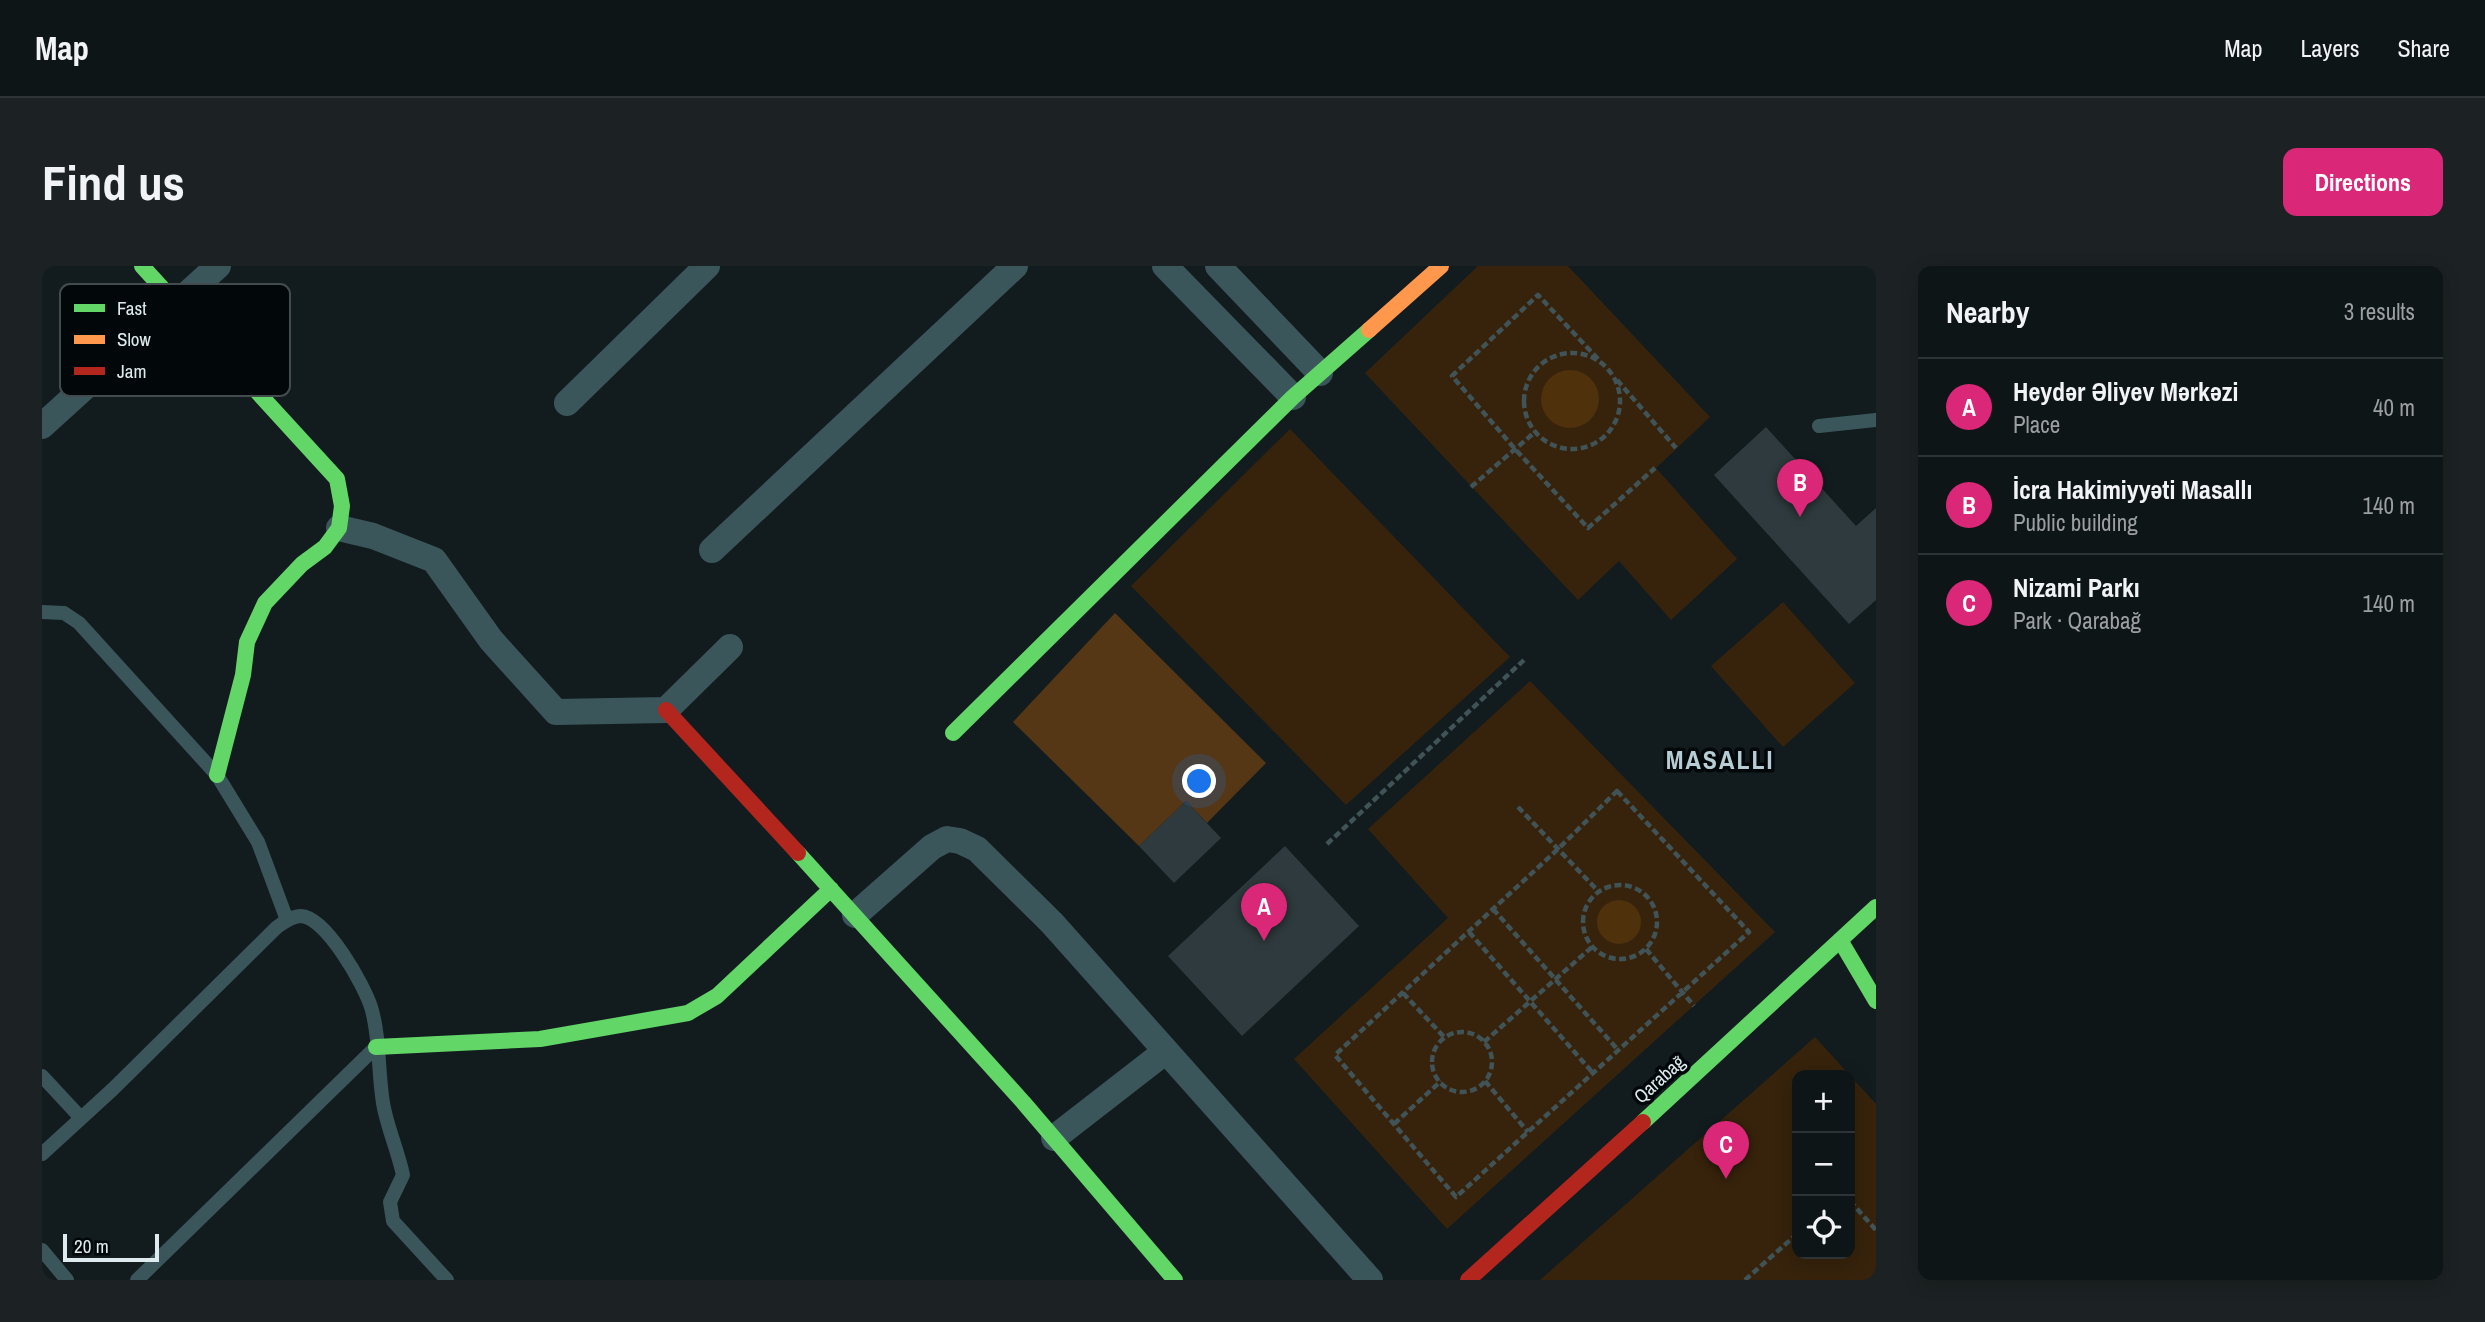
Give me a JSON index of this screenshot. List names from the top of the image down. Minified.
{"streets":{"street":["Qarabağ"]},"districts":["MASALLI"],"legend":["Fast","Slow","Jam"],"scale_bar":"20 m","page":{"header":"Map","nav":["Map","Layers","Share"],"buttons":"Directions","title":"Find us","heading":["Nearby","3 results"],"list":[{"mark":"A","name":"Heydər Əliyev Mərkəzi","note":"Place","value":"40 m"},{"mark":"B","name":"İcra Hakimiyyəti Masallı","note":"Public building","value":"140 m"},{"mark":"C","name":"Nizami Parkı","note":"Park · Qarabağ","value":"140 m"}],"pins":["B","A","C"],"map_buttons":["+","−"],"scale":"20 m"}}
